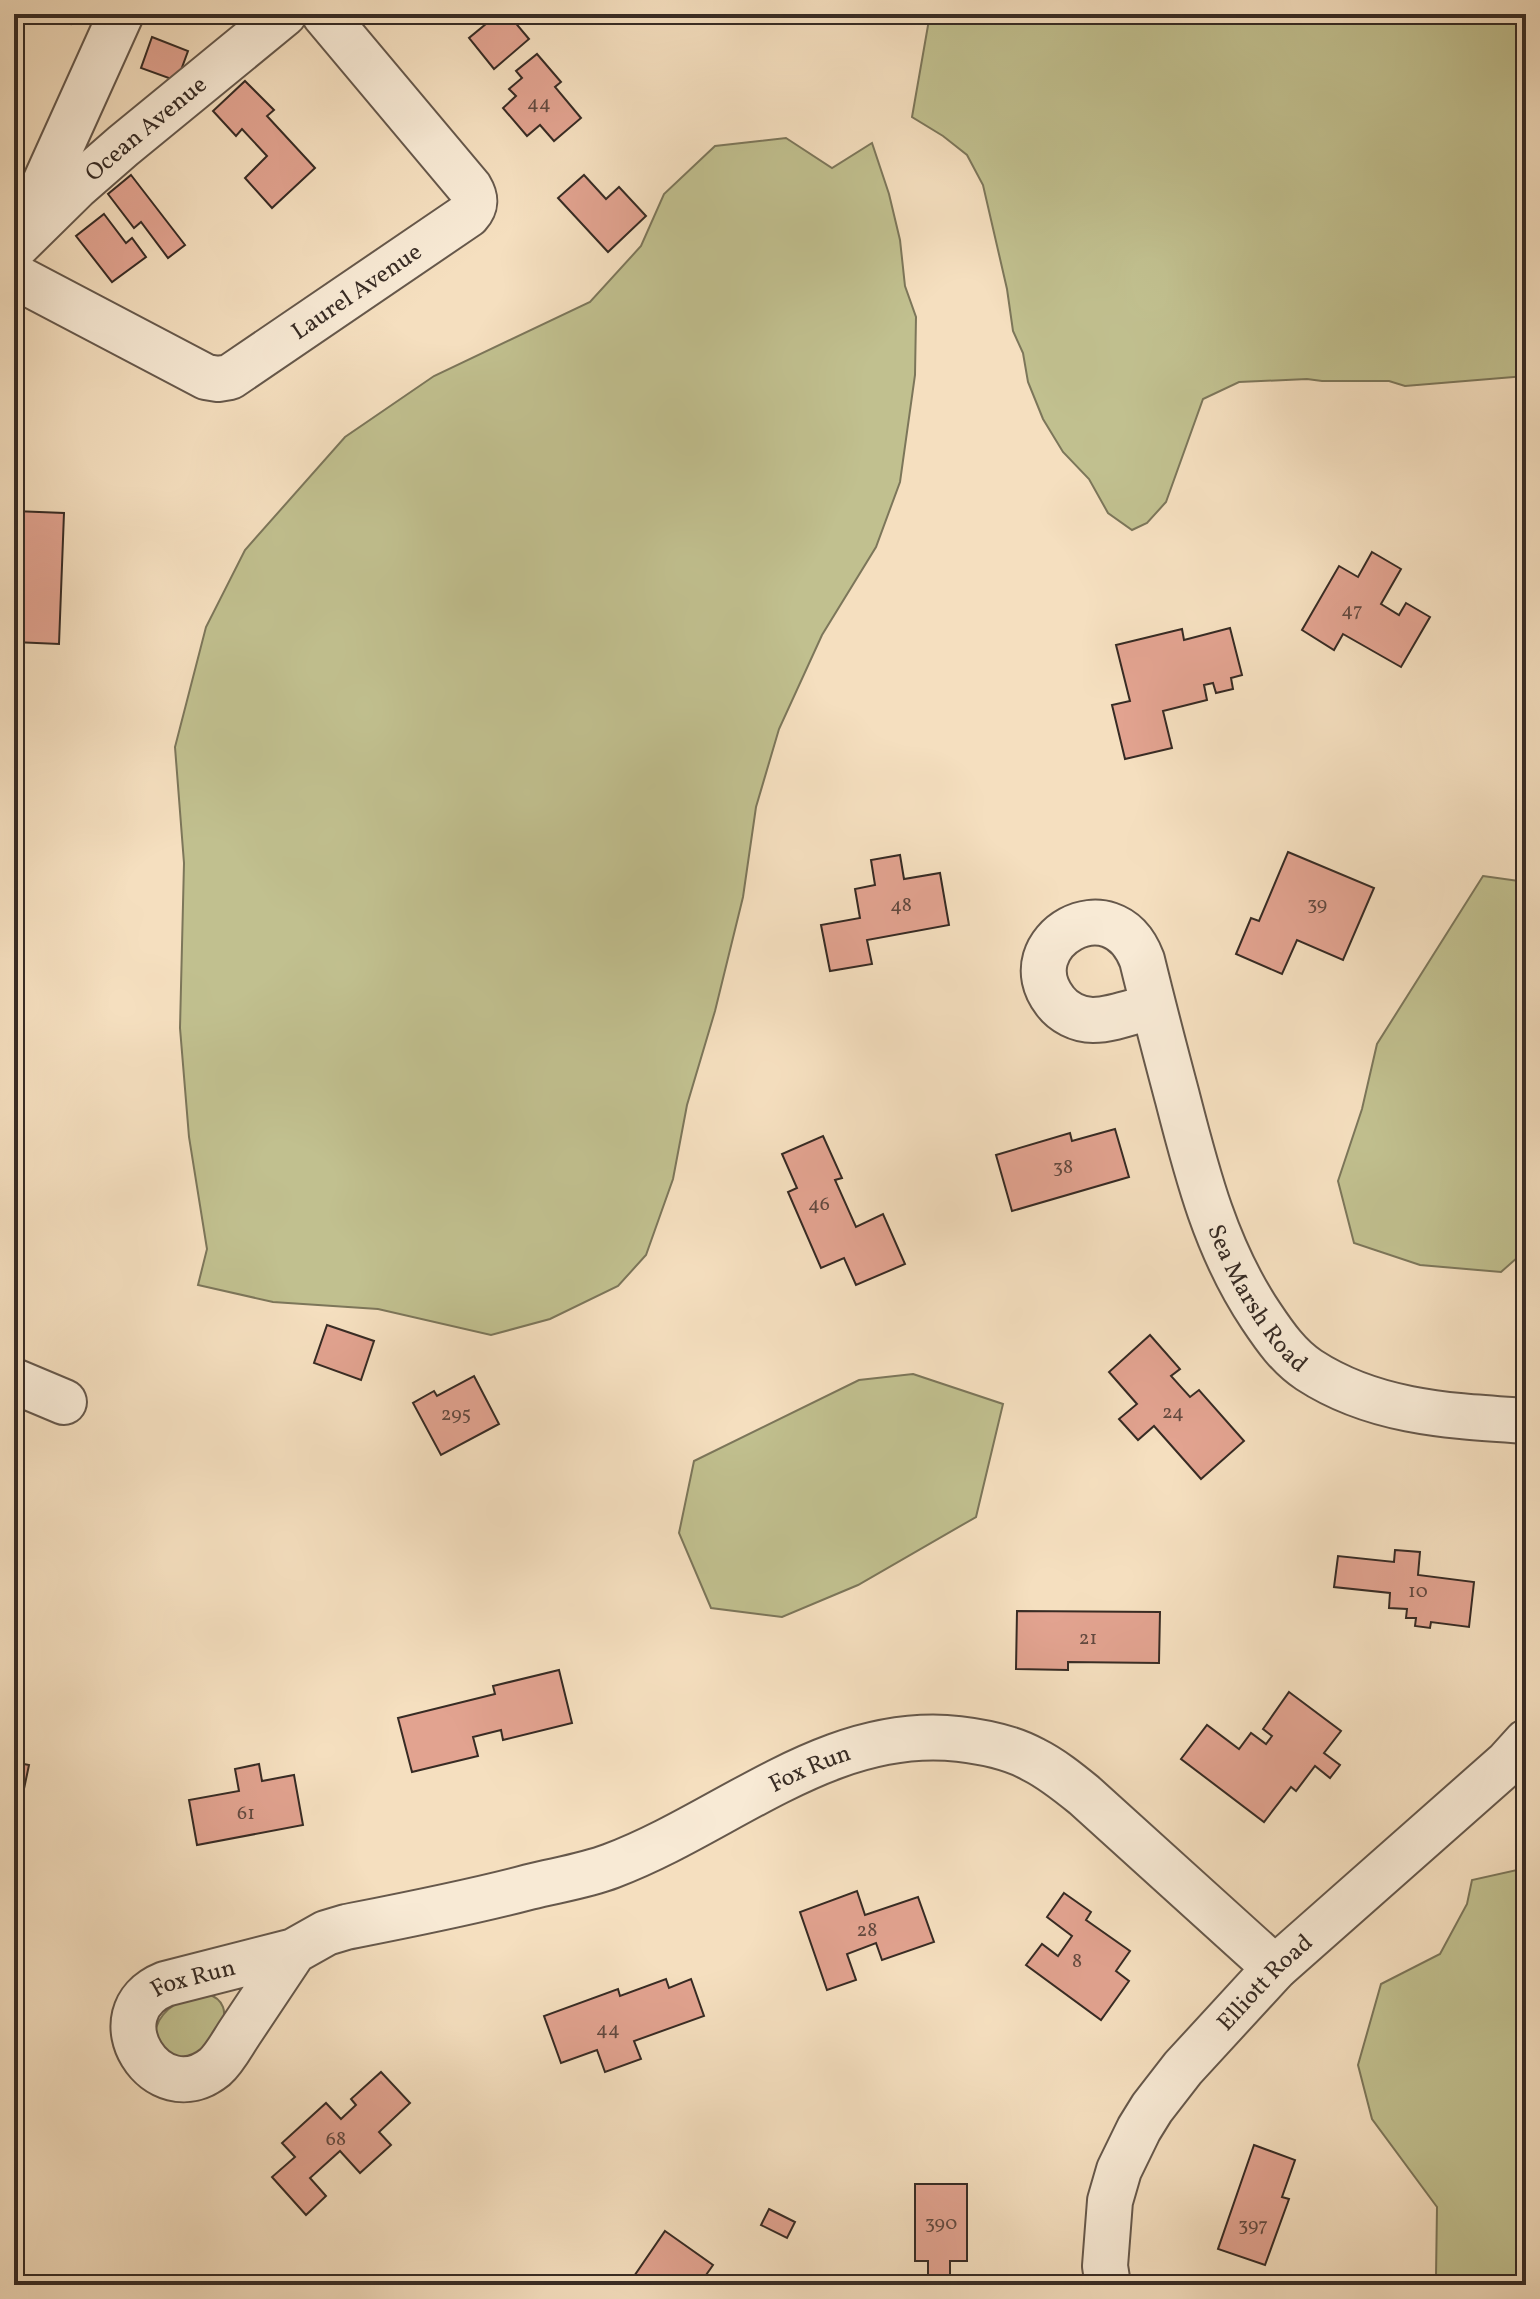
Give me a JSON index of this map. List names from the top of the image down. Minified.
{"streets":{"street":["Ocean Avenue","Laurel Avenue","Sea Marsh Road","Fox Run","Elliott Road"]},"crossings":[["Ocean Avenue","Laurel Avenue"],["Fox Run","Elliott Road"]],"house_numbers":["44","47","39","48","38","46","24","295","10","21","61","28","8","44","68","390","397"]}
